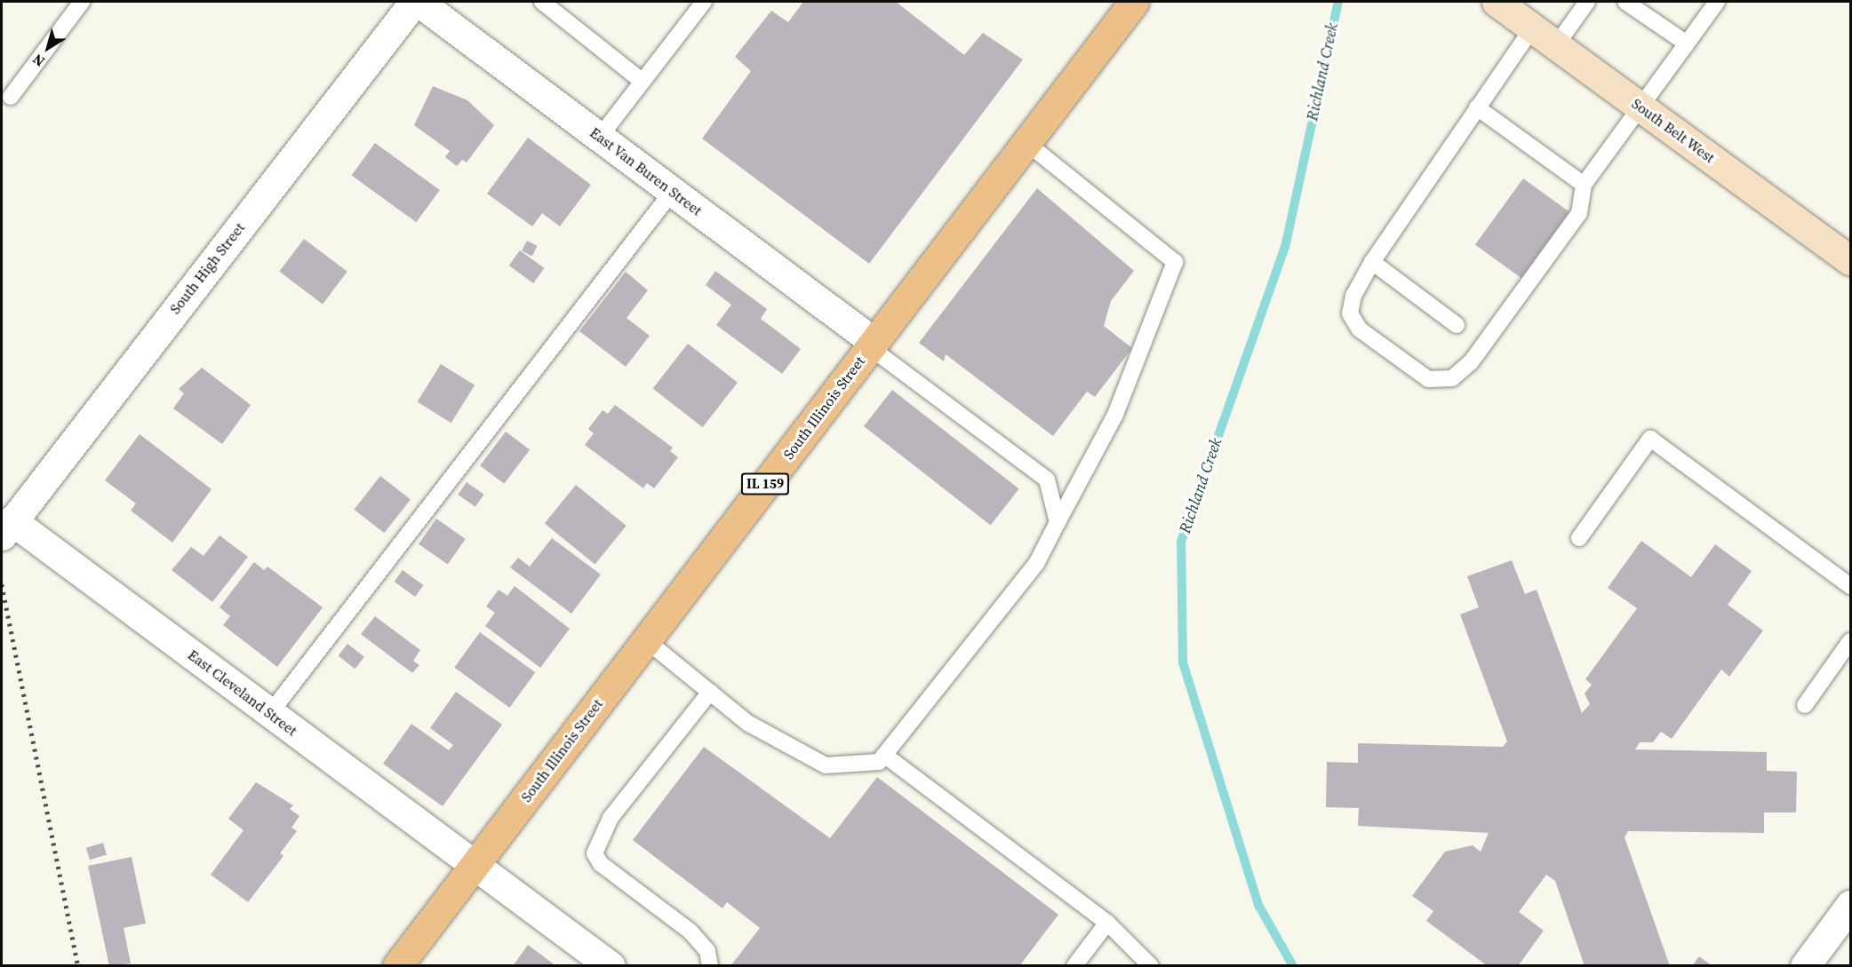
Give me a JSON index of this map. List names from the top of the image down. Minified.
{"streets":{"main road":["South Belt West","South Illinois Street","IL 159"],"street":["East Van Buren Street","South High Street","East Cleveland Street"]},"crossings":[["East Van Buren Street","South Illinois Street"],["South High Street","East Cleveland Street"],["South Illinois Street","East Cleveland Street"]],"water":["Richland Creek"],"north":"bottom left"}
